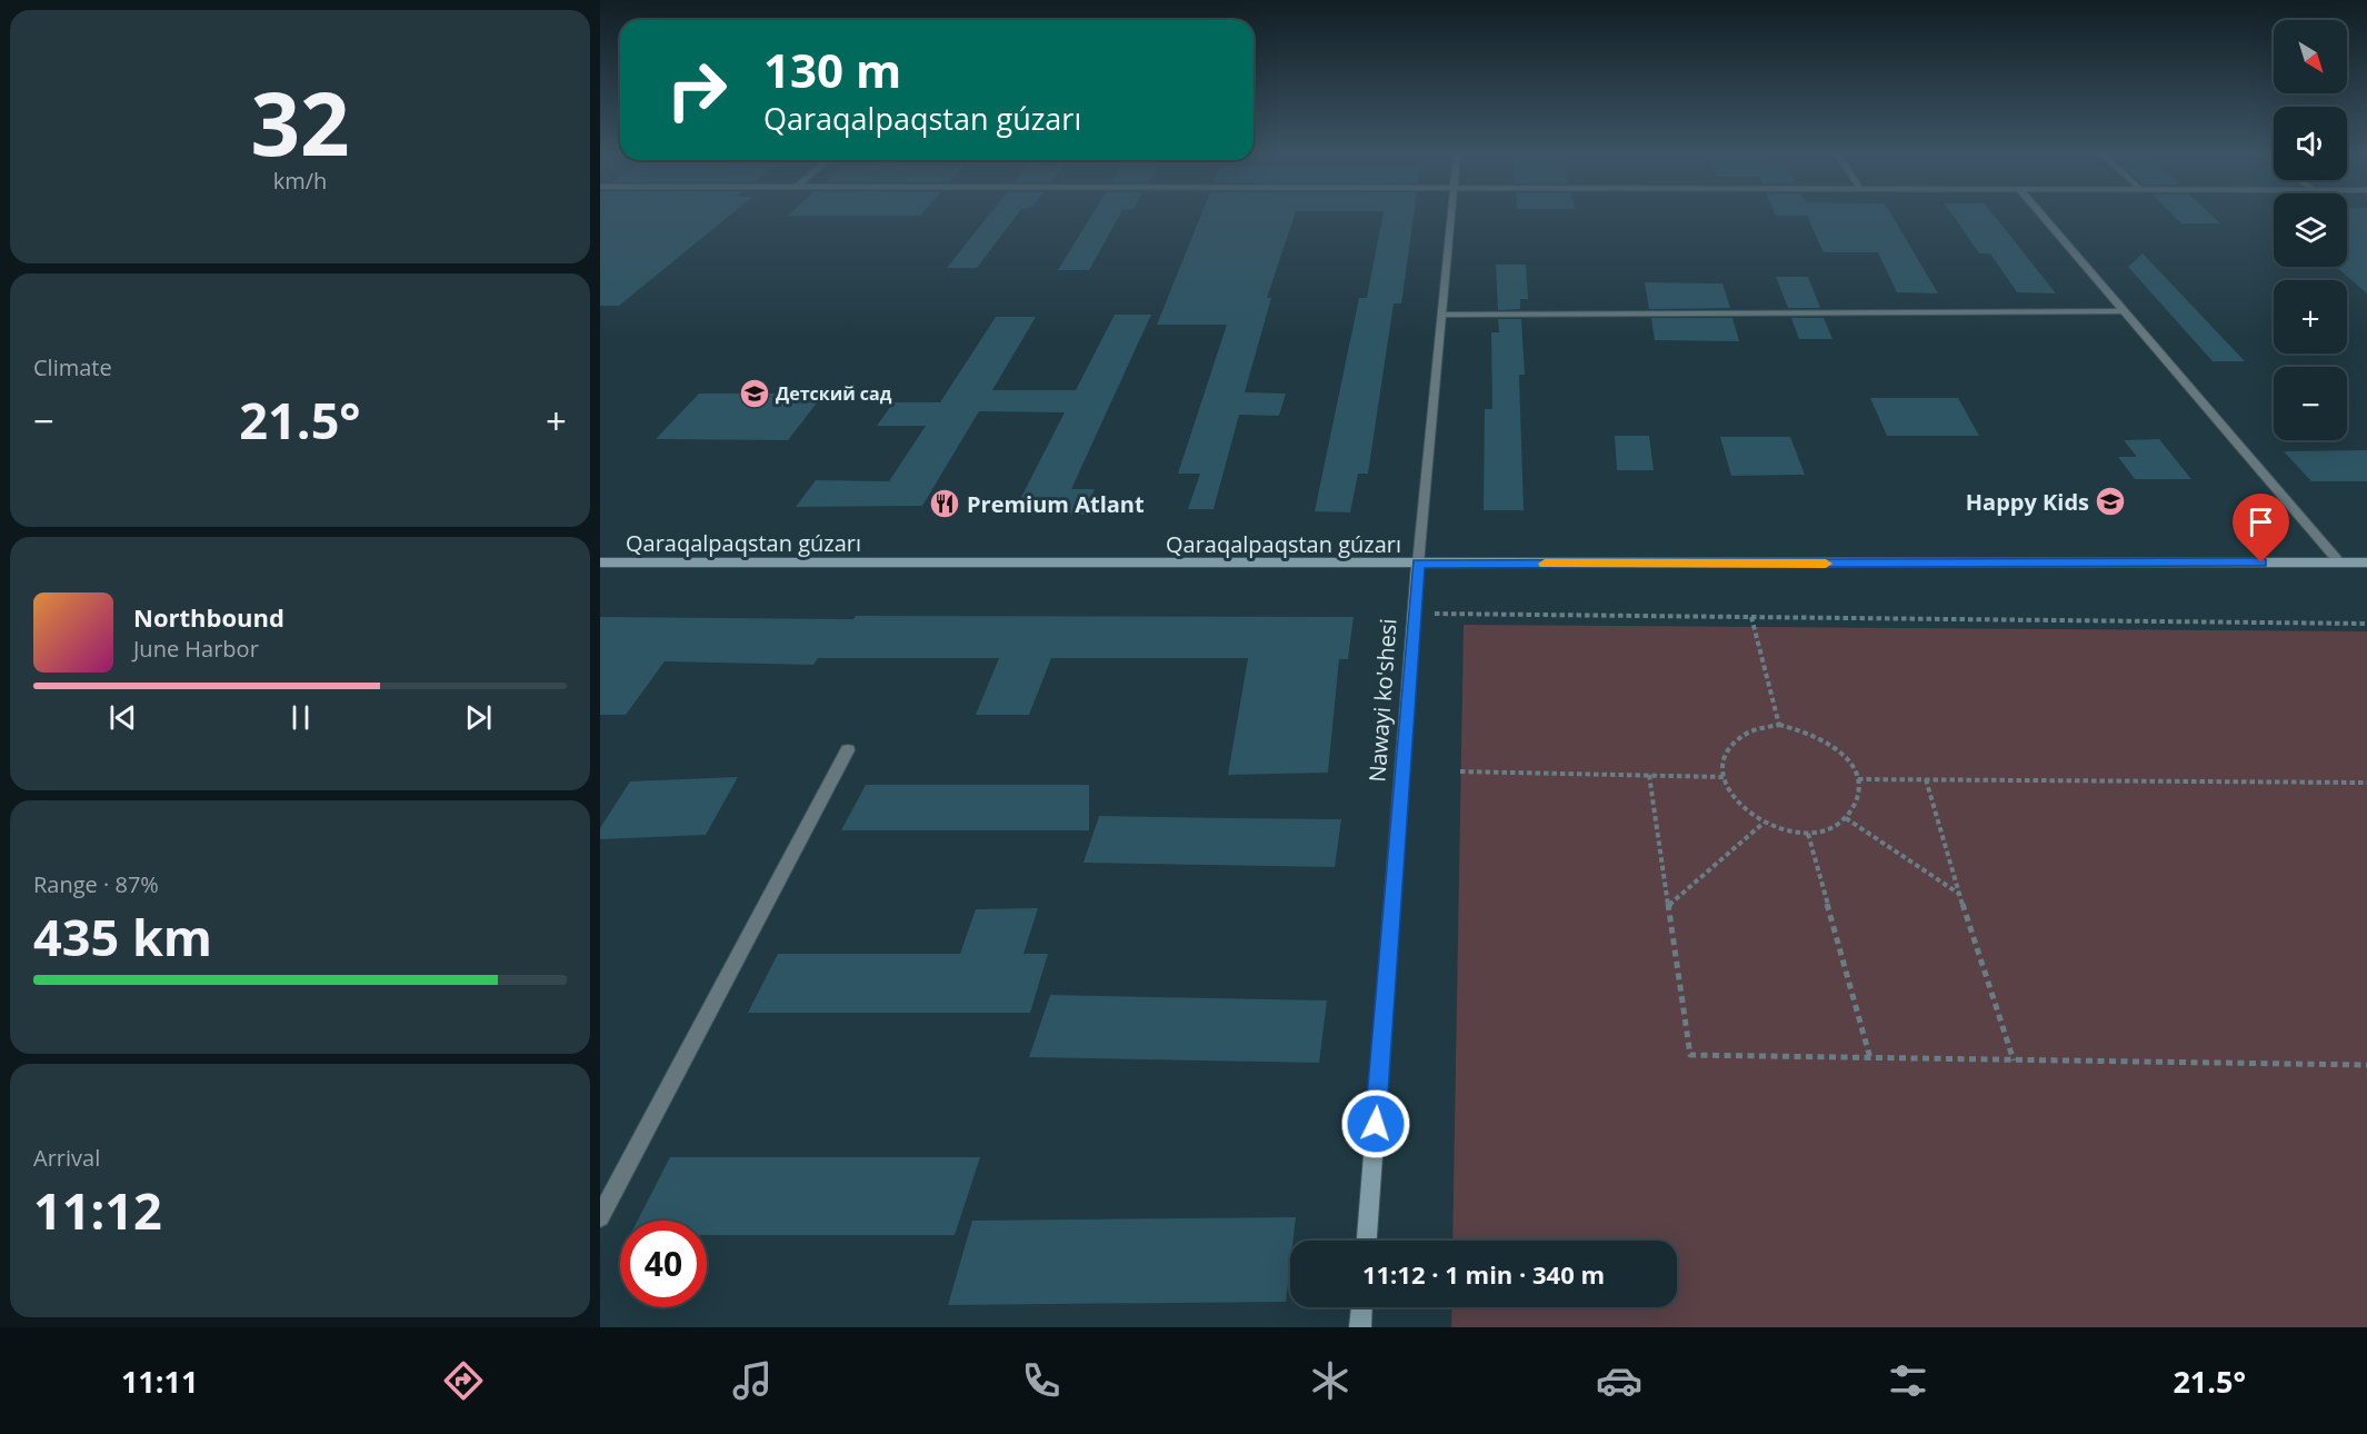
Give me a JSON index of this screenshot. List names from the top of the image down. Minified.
{"streets":{"street":["Qaraqalpaqstan gúzarı","Nawayi ko'shesi"]},"crossings":[["Qaraqalpaqstan gúzarı","Nawayi ko'shesi"]],"places":{"school or university":["Детский сад","Happy Kids"],"restaurant":["Premium Atlant"]},"north":"bottom right","page":{"tile":[["32","km/h"],"Climate",["Range · 87%","435 km"],["Arrival","11:12"]],"map_buttons":["+","−"],"turn":["130 m","Qaraqalpaqstan gúzarı"],"heat":["−","21.5°","+"],"song":["Northbound","June Harbor"],"limit":"40","trip":"11:12 · 1 min · 340 m","tabs":["11:11","21.5°"]}}
